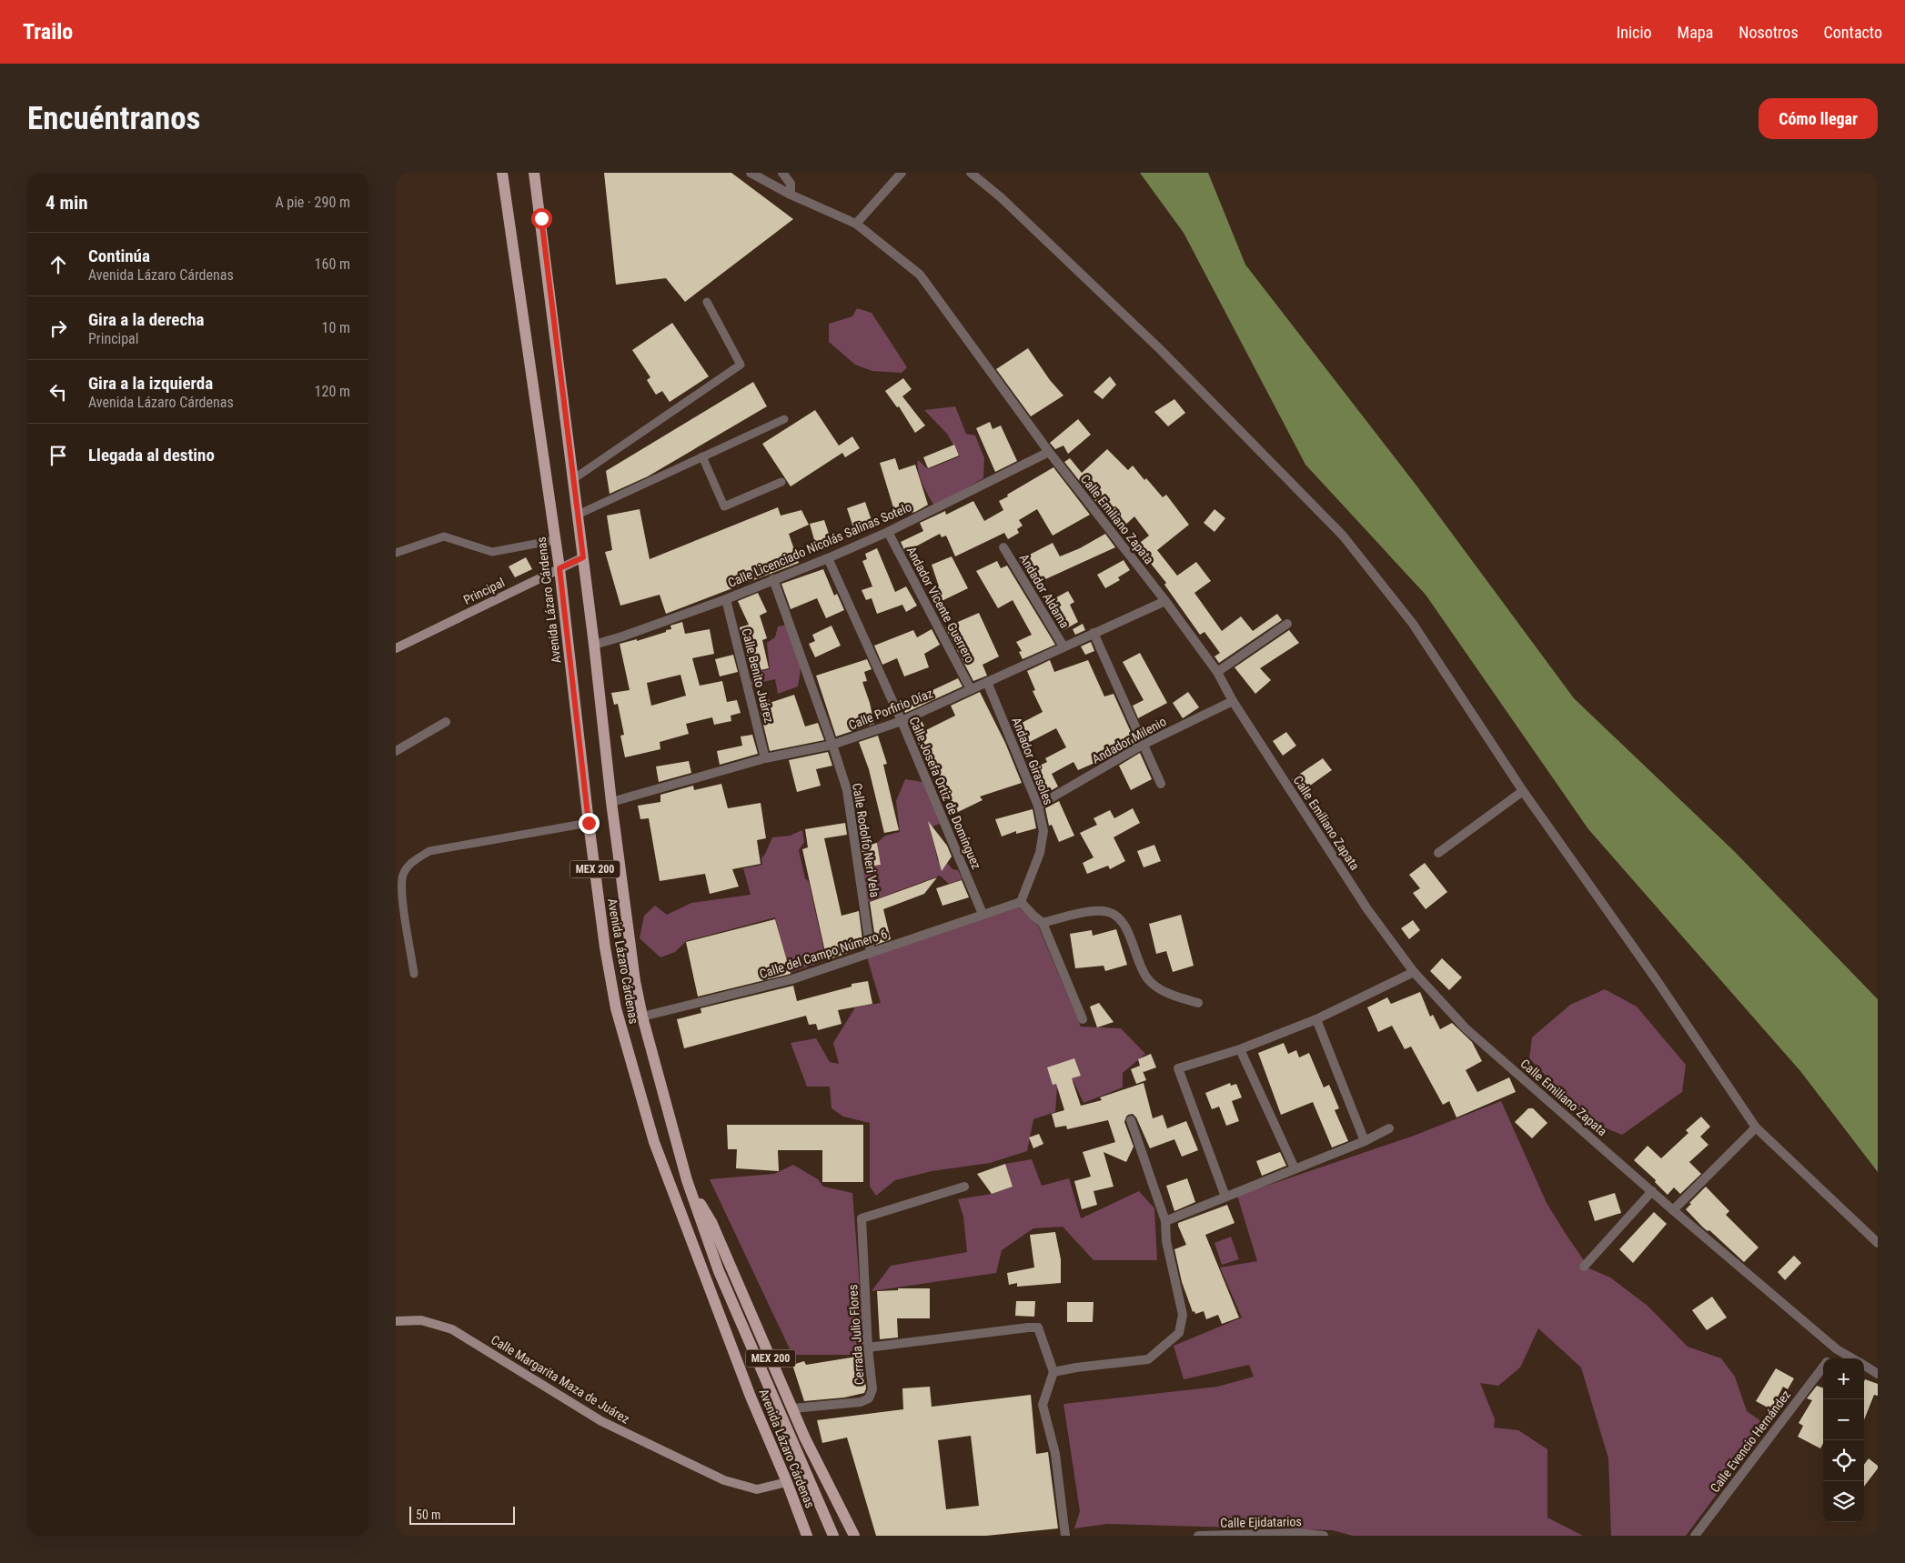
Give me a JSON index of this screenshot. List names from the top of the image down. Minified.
{"streets":{"main road":["Avenida Lázaro Cárdenas","MEX 200"],"street":["Calle Emiliano Zapata","Calle Licenciado Nicolás Salinas Sotelo","Principal","Andador Aldama","Andador Vicente Guerrero","Calle Benito Juárez","Calle Porfirio Díaz","Andador Milenio","Andador Girasoles","Calle Josefa Ortiz de Domínguez","Calle Rodolfo Neri Vela","Calle del Campo Número 6","Cerrada Julio Flores","Calle Margarita Maza de Juárez","Calle Evencio Hernández","Calle Ejidatarios"]},"crossings":[["Calle Emiliano Zapata","Calle Licenciado Nicolás Salinas Sotelo"],["Calle Emiliano Zapata","Calle Porfirio Díaz"],["Calle Emiliano Zapata","Andador Milenio"],["Calle Emiliano Zapata","Calle Evencio Hernández"],["Calle Licenciado Nicolás Salinas Sotelo","Avenida Lázaro Cárdenas"],["Calle Licenciado Nicolás Salinas Sotelo","Andador Vicente Guerrero"],["Calle Licenciado Nicolás Salinas Sotelo","Calle Benito Juárez"],["Calle Licenciado Nicolás Salinas Sotelo","Calle Josefa Ortiz de Domínguez"],["Calle Licenciado Nicolás Salinas Sotelo","Calle Rodolfo Neri Vela"],["Principal","Avenida Lázaro Cárdenas"],["Andador Aldama","Calle Porfirio Díaz"],["Avenida Lázaro Cárdenas","Calle Porfirio Díaz"],["Avenida Lázaro Cárdenas","Calle del Campo Número 6"],["Avenida Lázaro Cárdenas","Cerrada Julio Flores"],["Avenida Lázaro Cárdenas","Calle Margarita Maza de Juárez"],["Andador Vicente Guerrero","Calle Porfirio Díaz"],["Calle Benito Juárez","Calle Porfirio Díaz"],["Calle Porfirio Díaz","Andador Girasoles"],["Calle Porfirio Díaz","Calle Josefa Ortiz de Domínguez"],["Calle Porfirio Díaz","Calle Rodolfo Neri Vela"],["Andador Milenio","Andador Girasoles"],["Andador Girasoles","Calle del Campo Número 6"],["Calle Josefa Ortiz de Domínguez","Calle del Campo Número 6"],["Calle Rodolfo Neri Vela","Calle del Campo Número 6"]],"scale_bar":"50 m","page":{"header":"Trailo","nav":["Inicio","Mapa","Nosotros","Contacto"],"buttons":"Cómo llegar","title":"Encuéntranos","heading":["4 min","A pie · 290 m"],"list":[["Continúa","Avenida Lázaro Cárdenas","160 m"],["Gira a la derecha","Principal","10 m"],["Gira a la izquierda","Avenida Lázaro Cárdenas","120 m"],"Llegada al destino"],"map_buttons":["+","−"],"scale":"50 m"}}
